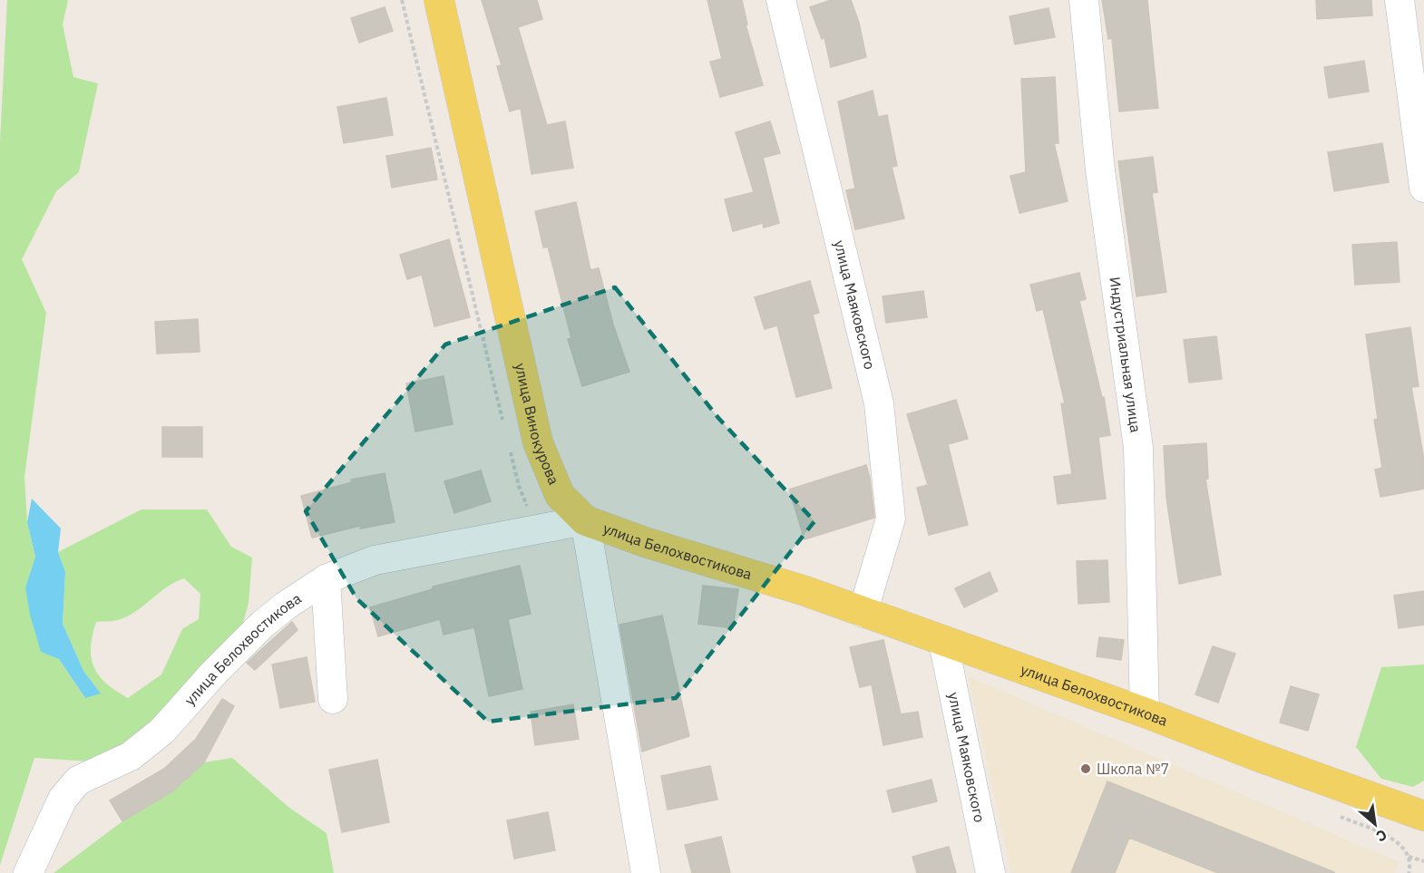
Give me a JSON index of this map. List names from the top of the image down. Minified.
{"streets":{"main road":["улица Винокурова","улица Белохвостикова"],"street":["улица Маяковского","Индустриальная улица"]},"crossings":[["улица Маяковского","улица Белохвостикова"],["Индустриальная улица","улица Белохвостикова"],["улица Винокурова","улица Белохвостикова"]],"places":["Школа №7"],"north":"bottom right"}
